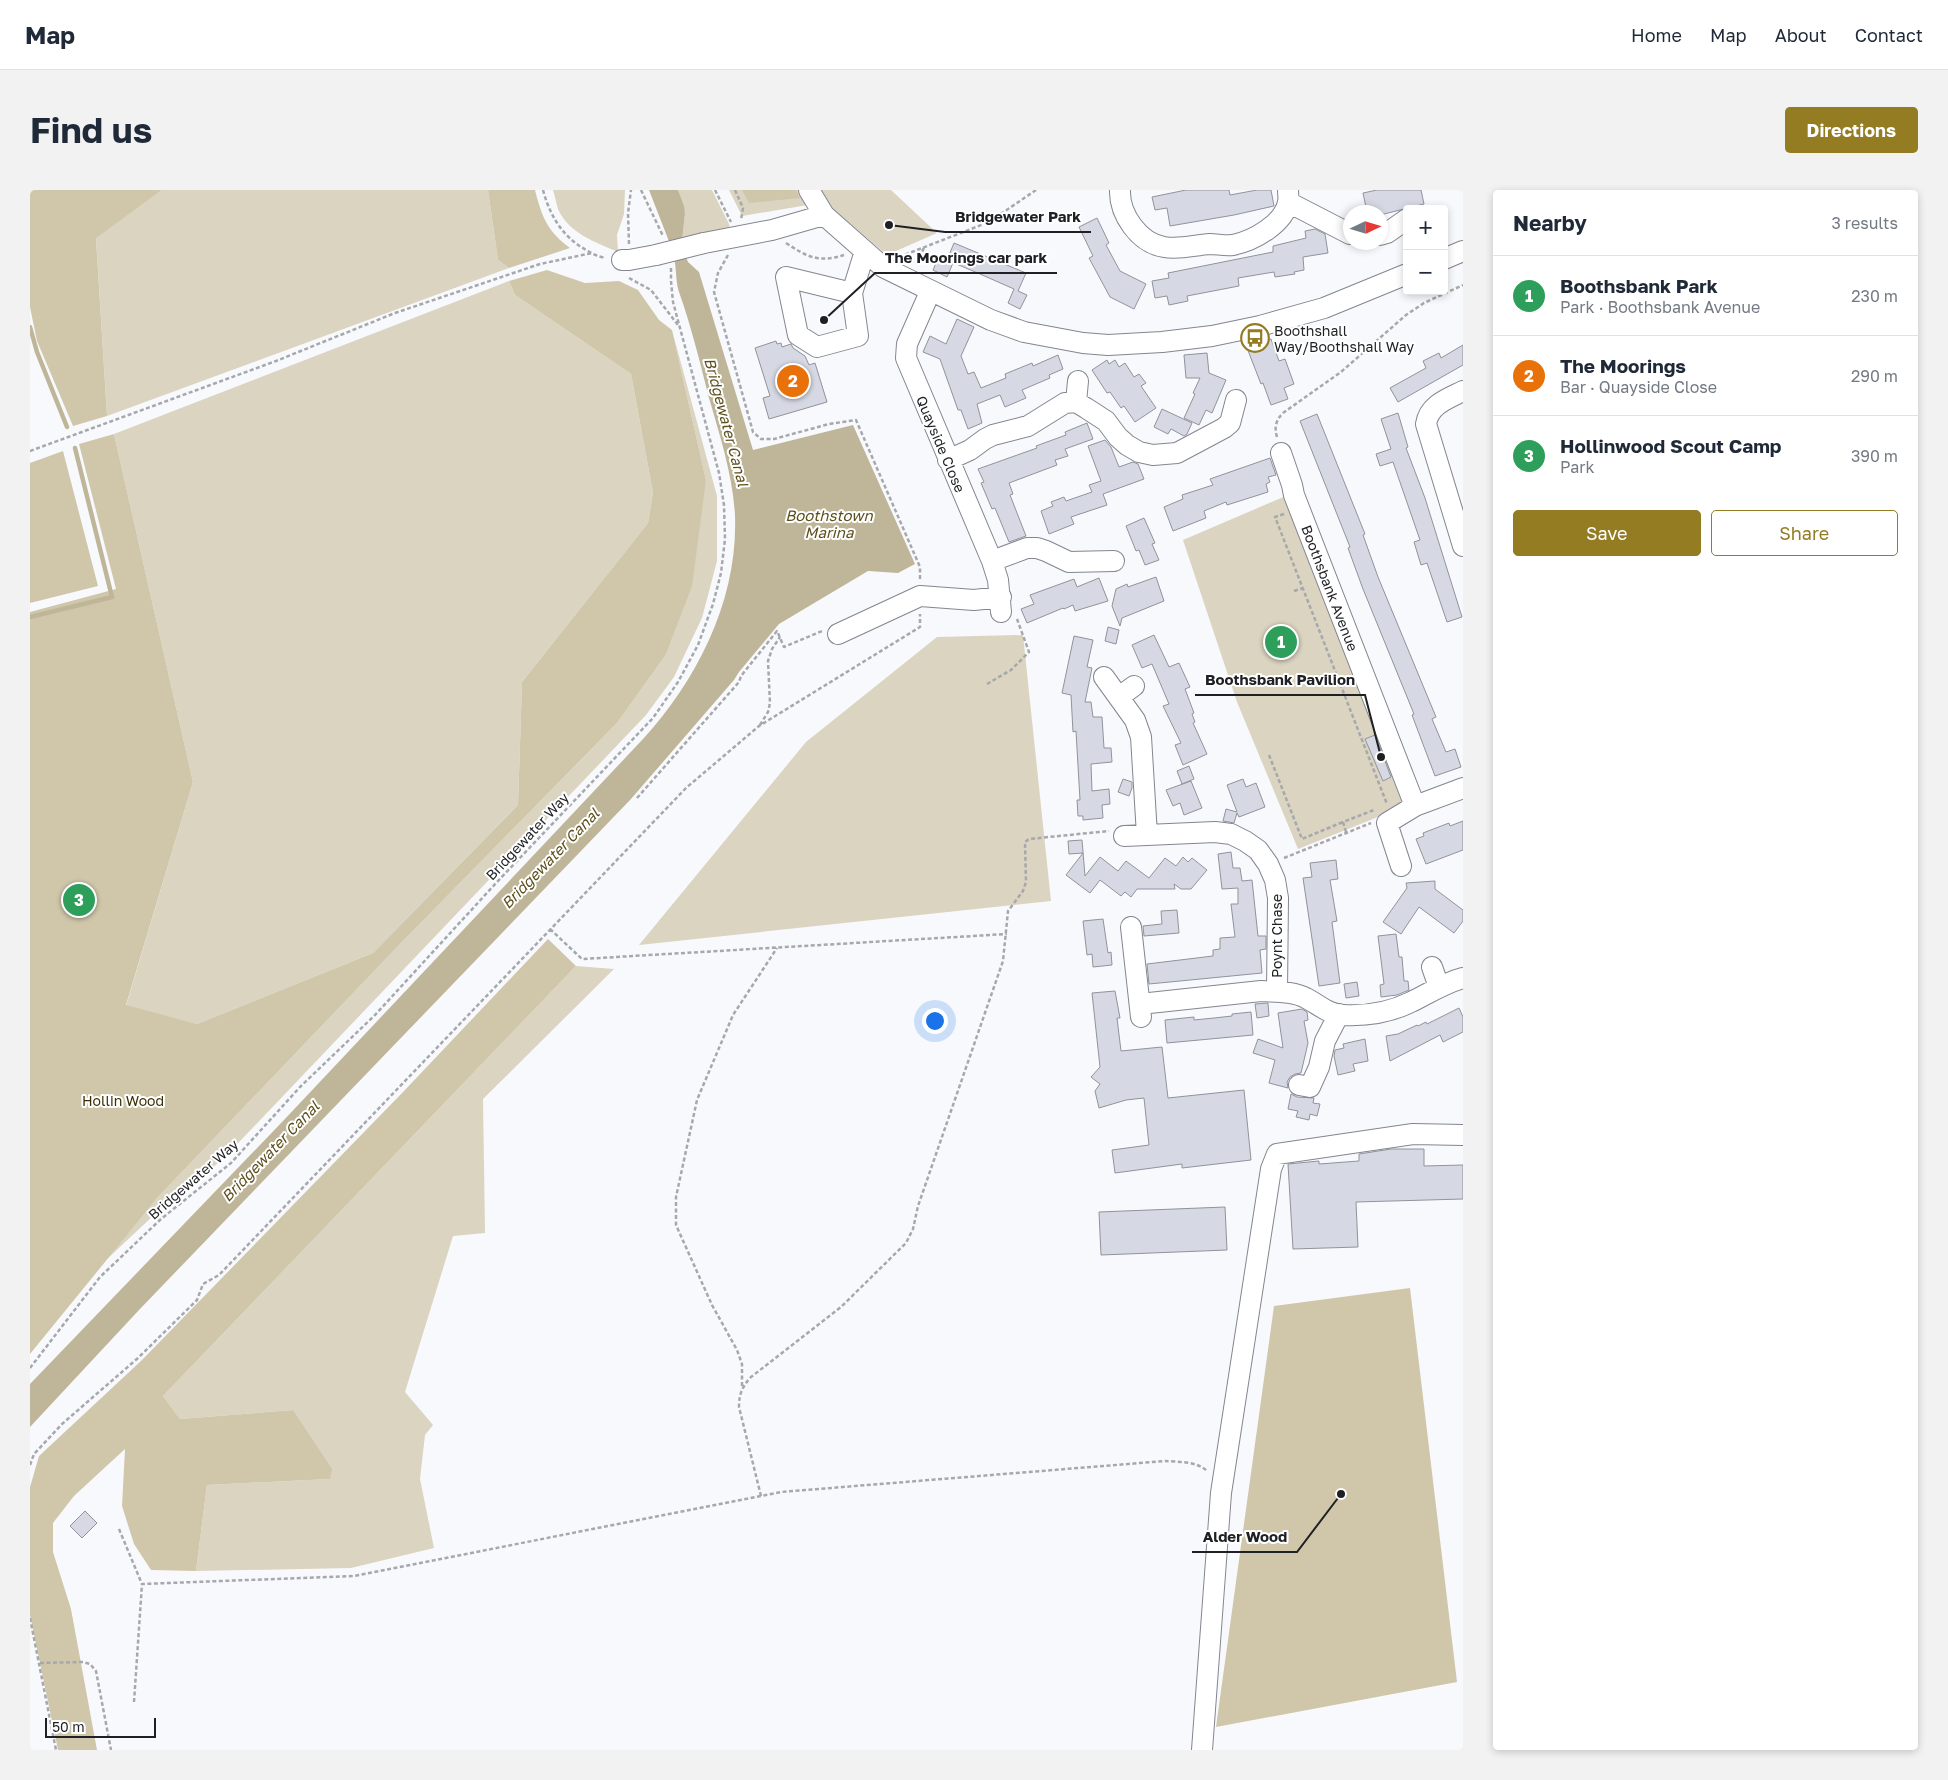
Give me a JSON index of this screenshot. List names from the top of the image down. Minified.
{"streets":{"street":["Quayside Close","Boothsbank Avenue","Poynt Chase"],"path":["Bridgewater Way"]},"water":["Bridgewater Canal","Boothstown Marina"],"parks":["Hollin Wood"],"places":{"other":["Bridgewater Park","The Moorings car park","Boothsbank Pavilion","Alder Wood"],"bus stop":["Boothshall Way/Boothshall Way"]},"scale_bar":"50 m","north":"right","page":{"header":"Map","nav":["Home","Map","About","Contact"],"buttons":["Directions",["Save","Share"]],"title":"Find us","heading":["Nearby","3 results"],"map_buttons":["+","−"],"list":[{"mark":"1","name":"Boothsbank Park","note":"Park · Boothsbank Avenue","value":"230 m"},{"mark":"2","name":"The Moorings","note":"Bar · Quayside Close","value":"290 m"},{"mark":"3","name":"Hollinwood Scout Camp","note":"Park","value":"390 m"}],"pins":["2","1","3"],"scale":"50 m"}}
